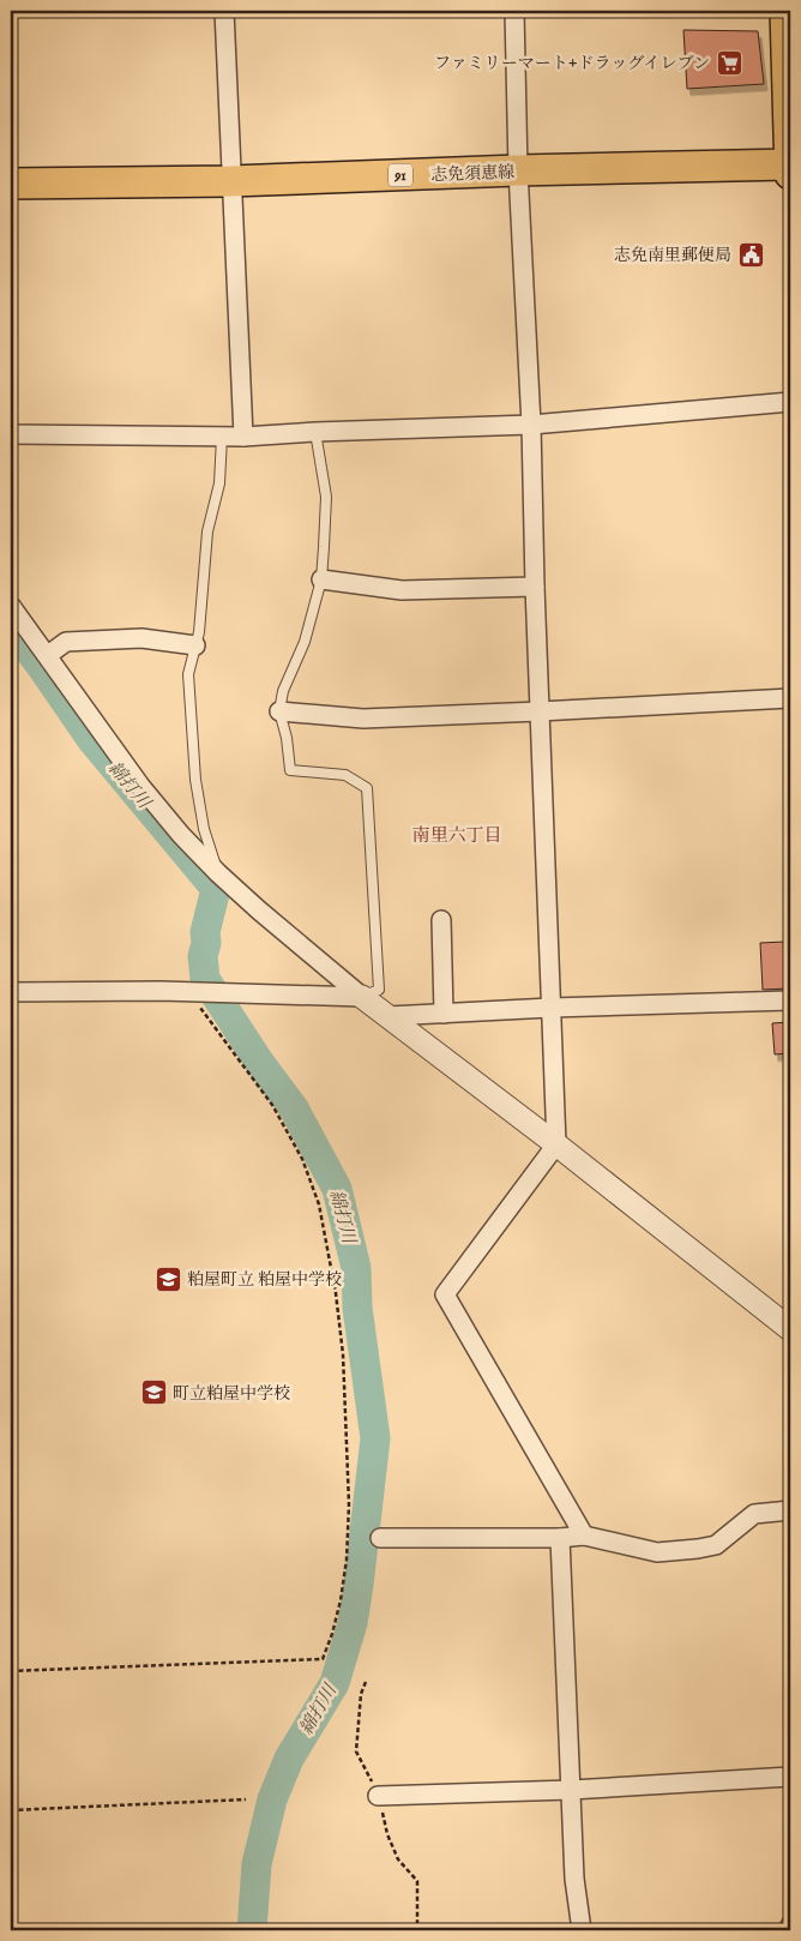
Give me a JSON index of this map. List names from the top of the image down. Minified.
{"streets":{"main road":["志免須恵線","91"]},"districts":["南里六丁目"],"water":["綿打川"],"places":{"supermarket":["ファミリーマート+ドラッグイレブン"],"public building":["志免南里郵便局"],"school or university":["粕屋町立 粕屋中学校","町立粕屋中学校"]}}
